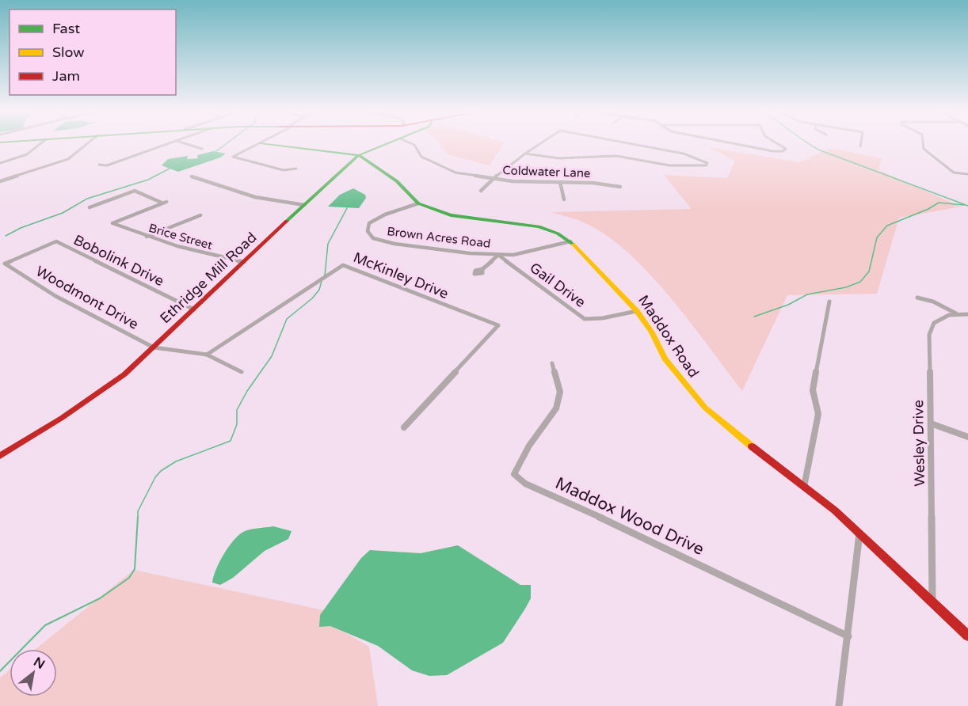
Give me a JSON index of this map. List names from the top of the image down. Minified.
{"streets":{"street":["Coldwater Lane","Brice Street","Brown Acres Road","Bobolink Drive","McKinley Drive","Ethridge Mill Road","Gail Drive","Woodmont Drive","Maddox Road","Wesley Drive","Maddox Wood Drive"]},"crossings":[["Brice Street","Ethridge Mill Road"],["Brown Acres Road","Gail Drive"],["Brown Acres Road","Maddox Road"],["Bobolink Drive","Ethridge Mill Road"],["Bobolink Drive","Woodmont Drive"],["Ethridge Mill Road","Woodmont Drive"],["Ethridge Mill Road","Maddox Road"],["Gail Drive","Maddox Road"],["Maddox Road","Wesley Drive"]],"legend":["Fast","Slow","Jam"],"north":"top right"}
